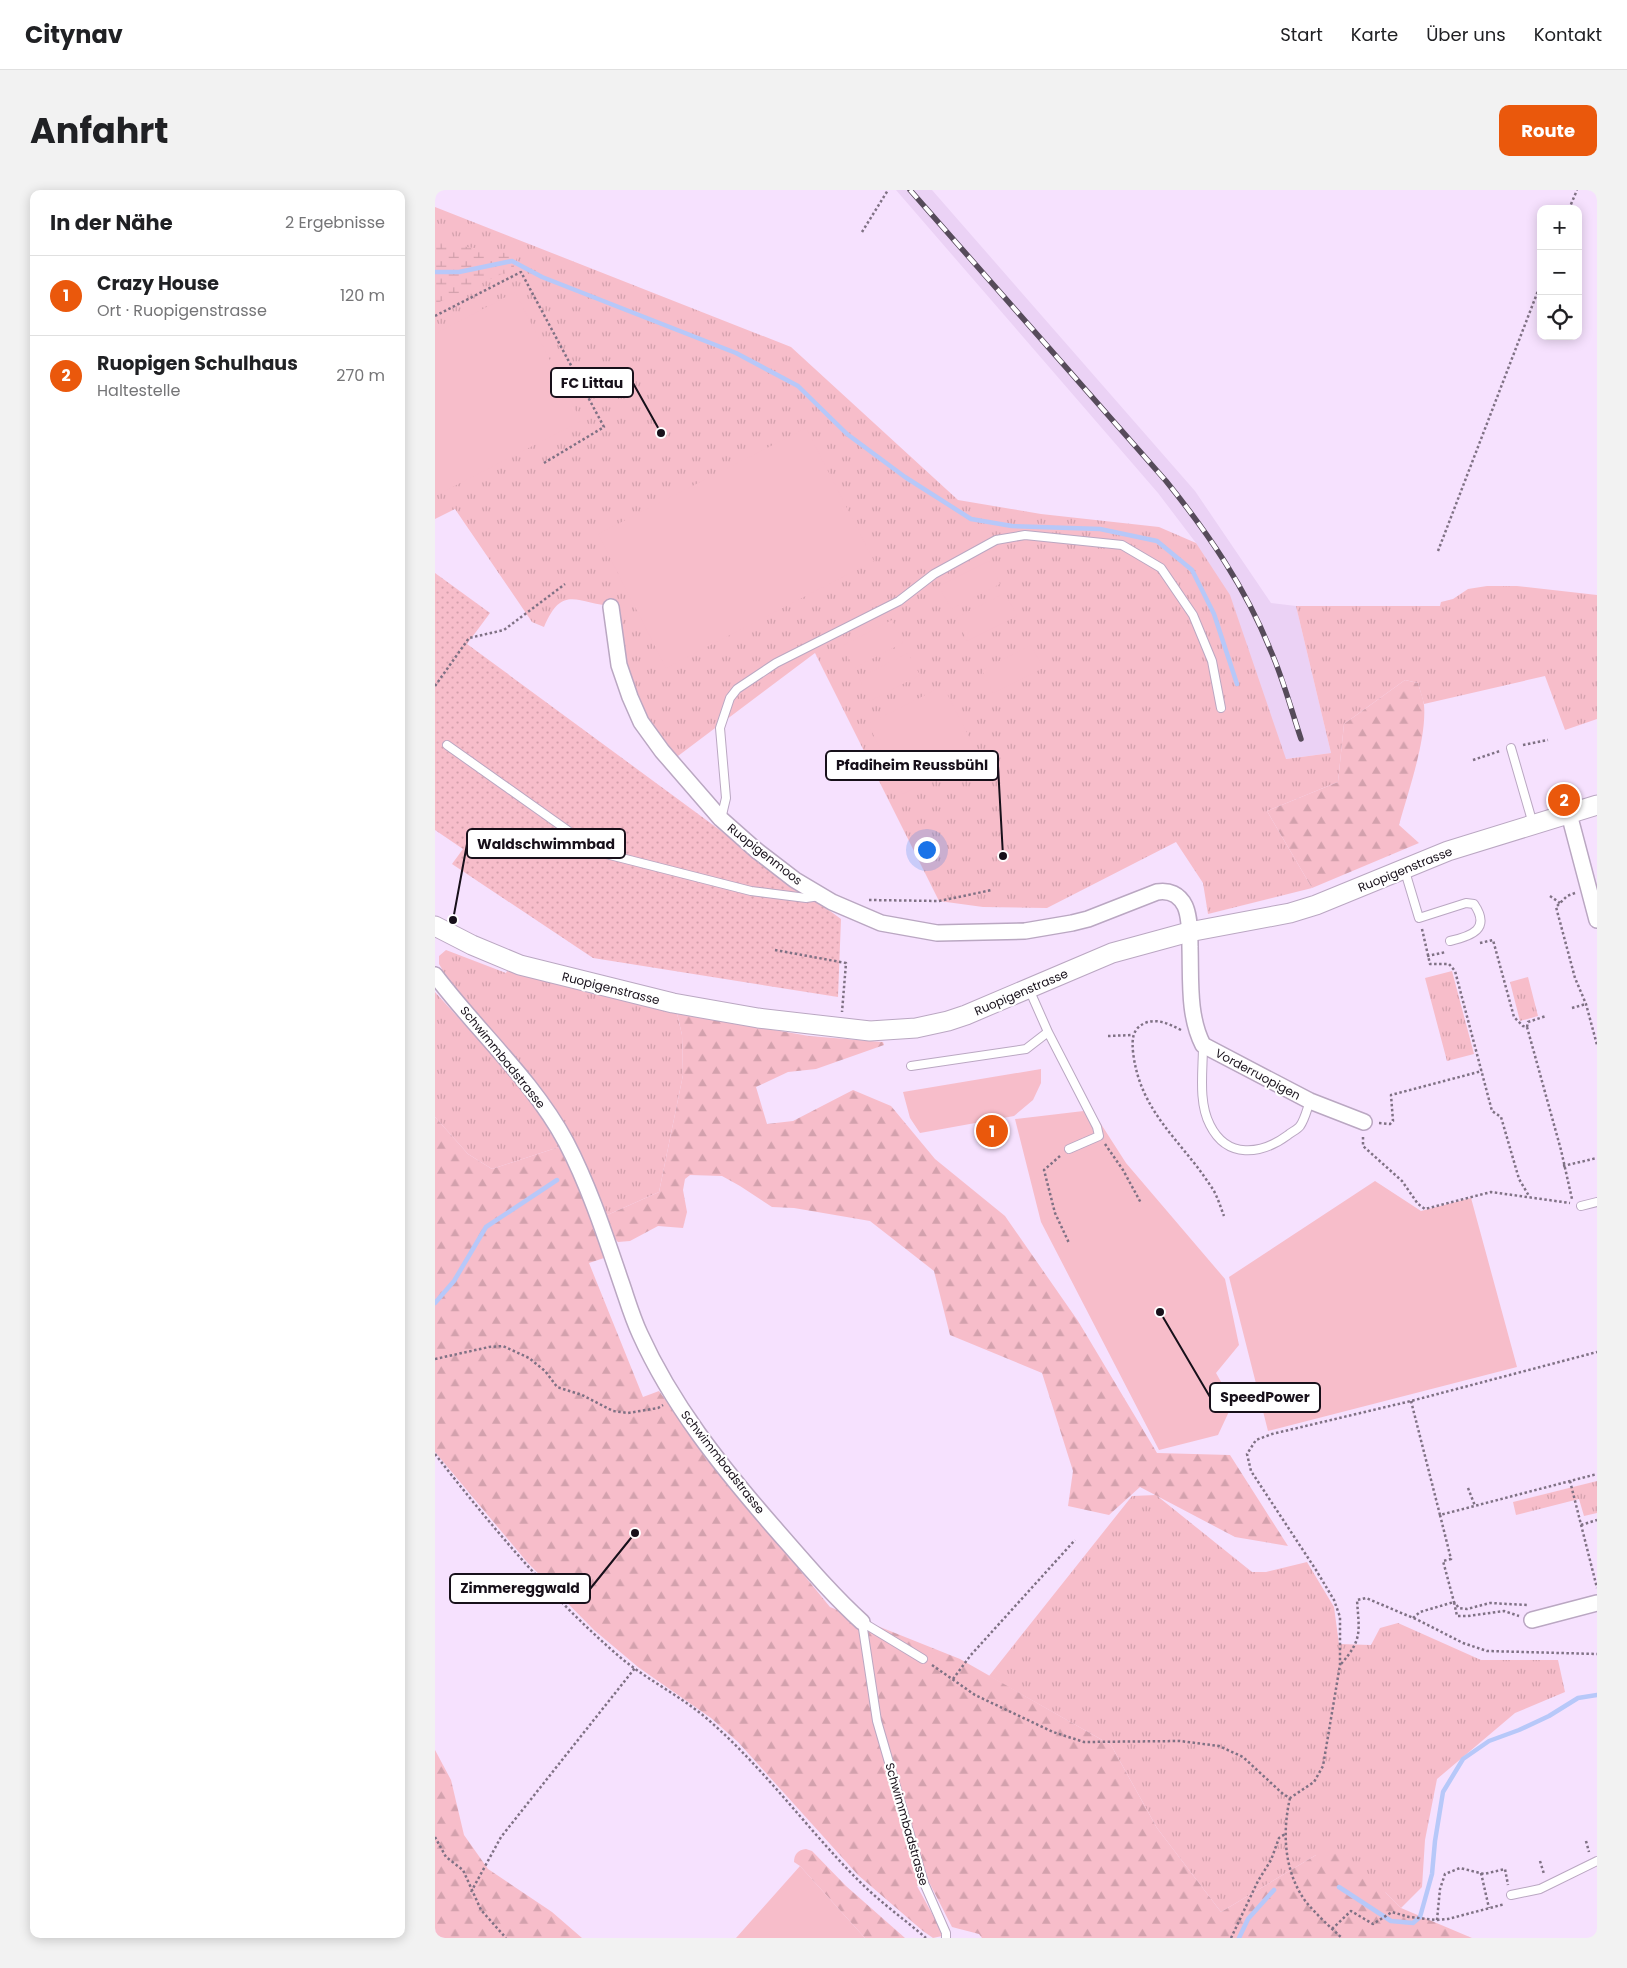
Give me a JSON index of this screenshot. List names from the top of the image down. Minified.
{"streets":{"street":["Ruopigenmoos","Ruopigenstrasse","Schwimmbadstrasse","Vorderruopigen"]},"crossings":[["Ruopigenmoos","Ruopigenstrasse"]],"places":["FC Littau","Pfadiheim Reussbühl","Waldschwimmbad","SpeedPower","Zimmereggwald"],"page":{"header":"Citynav","nav":["Start","Karte","Über uns","Kontakt"],"title":"Anfahrt","buttons":"Route","heading":["In der Nähe","2 Ergebnisse"],"map_buttons":["+","−"],"list":[{"mark":"1","name":"Crazy House","note":"Ort · Ruopigenstrasse","value":"120 m"},{"mark":"2","name":"Ruopigen Schulhaus","note":"Haltestelle","value":"270 m"}],"pins":["2","1"]}}
